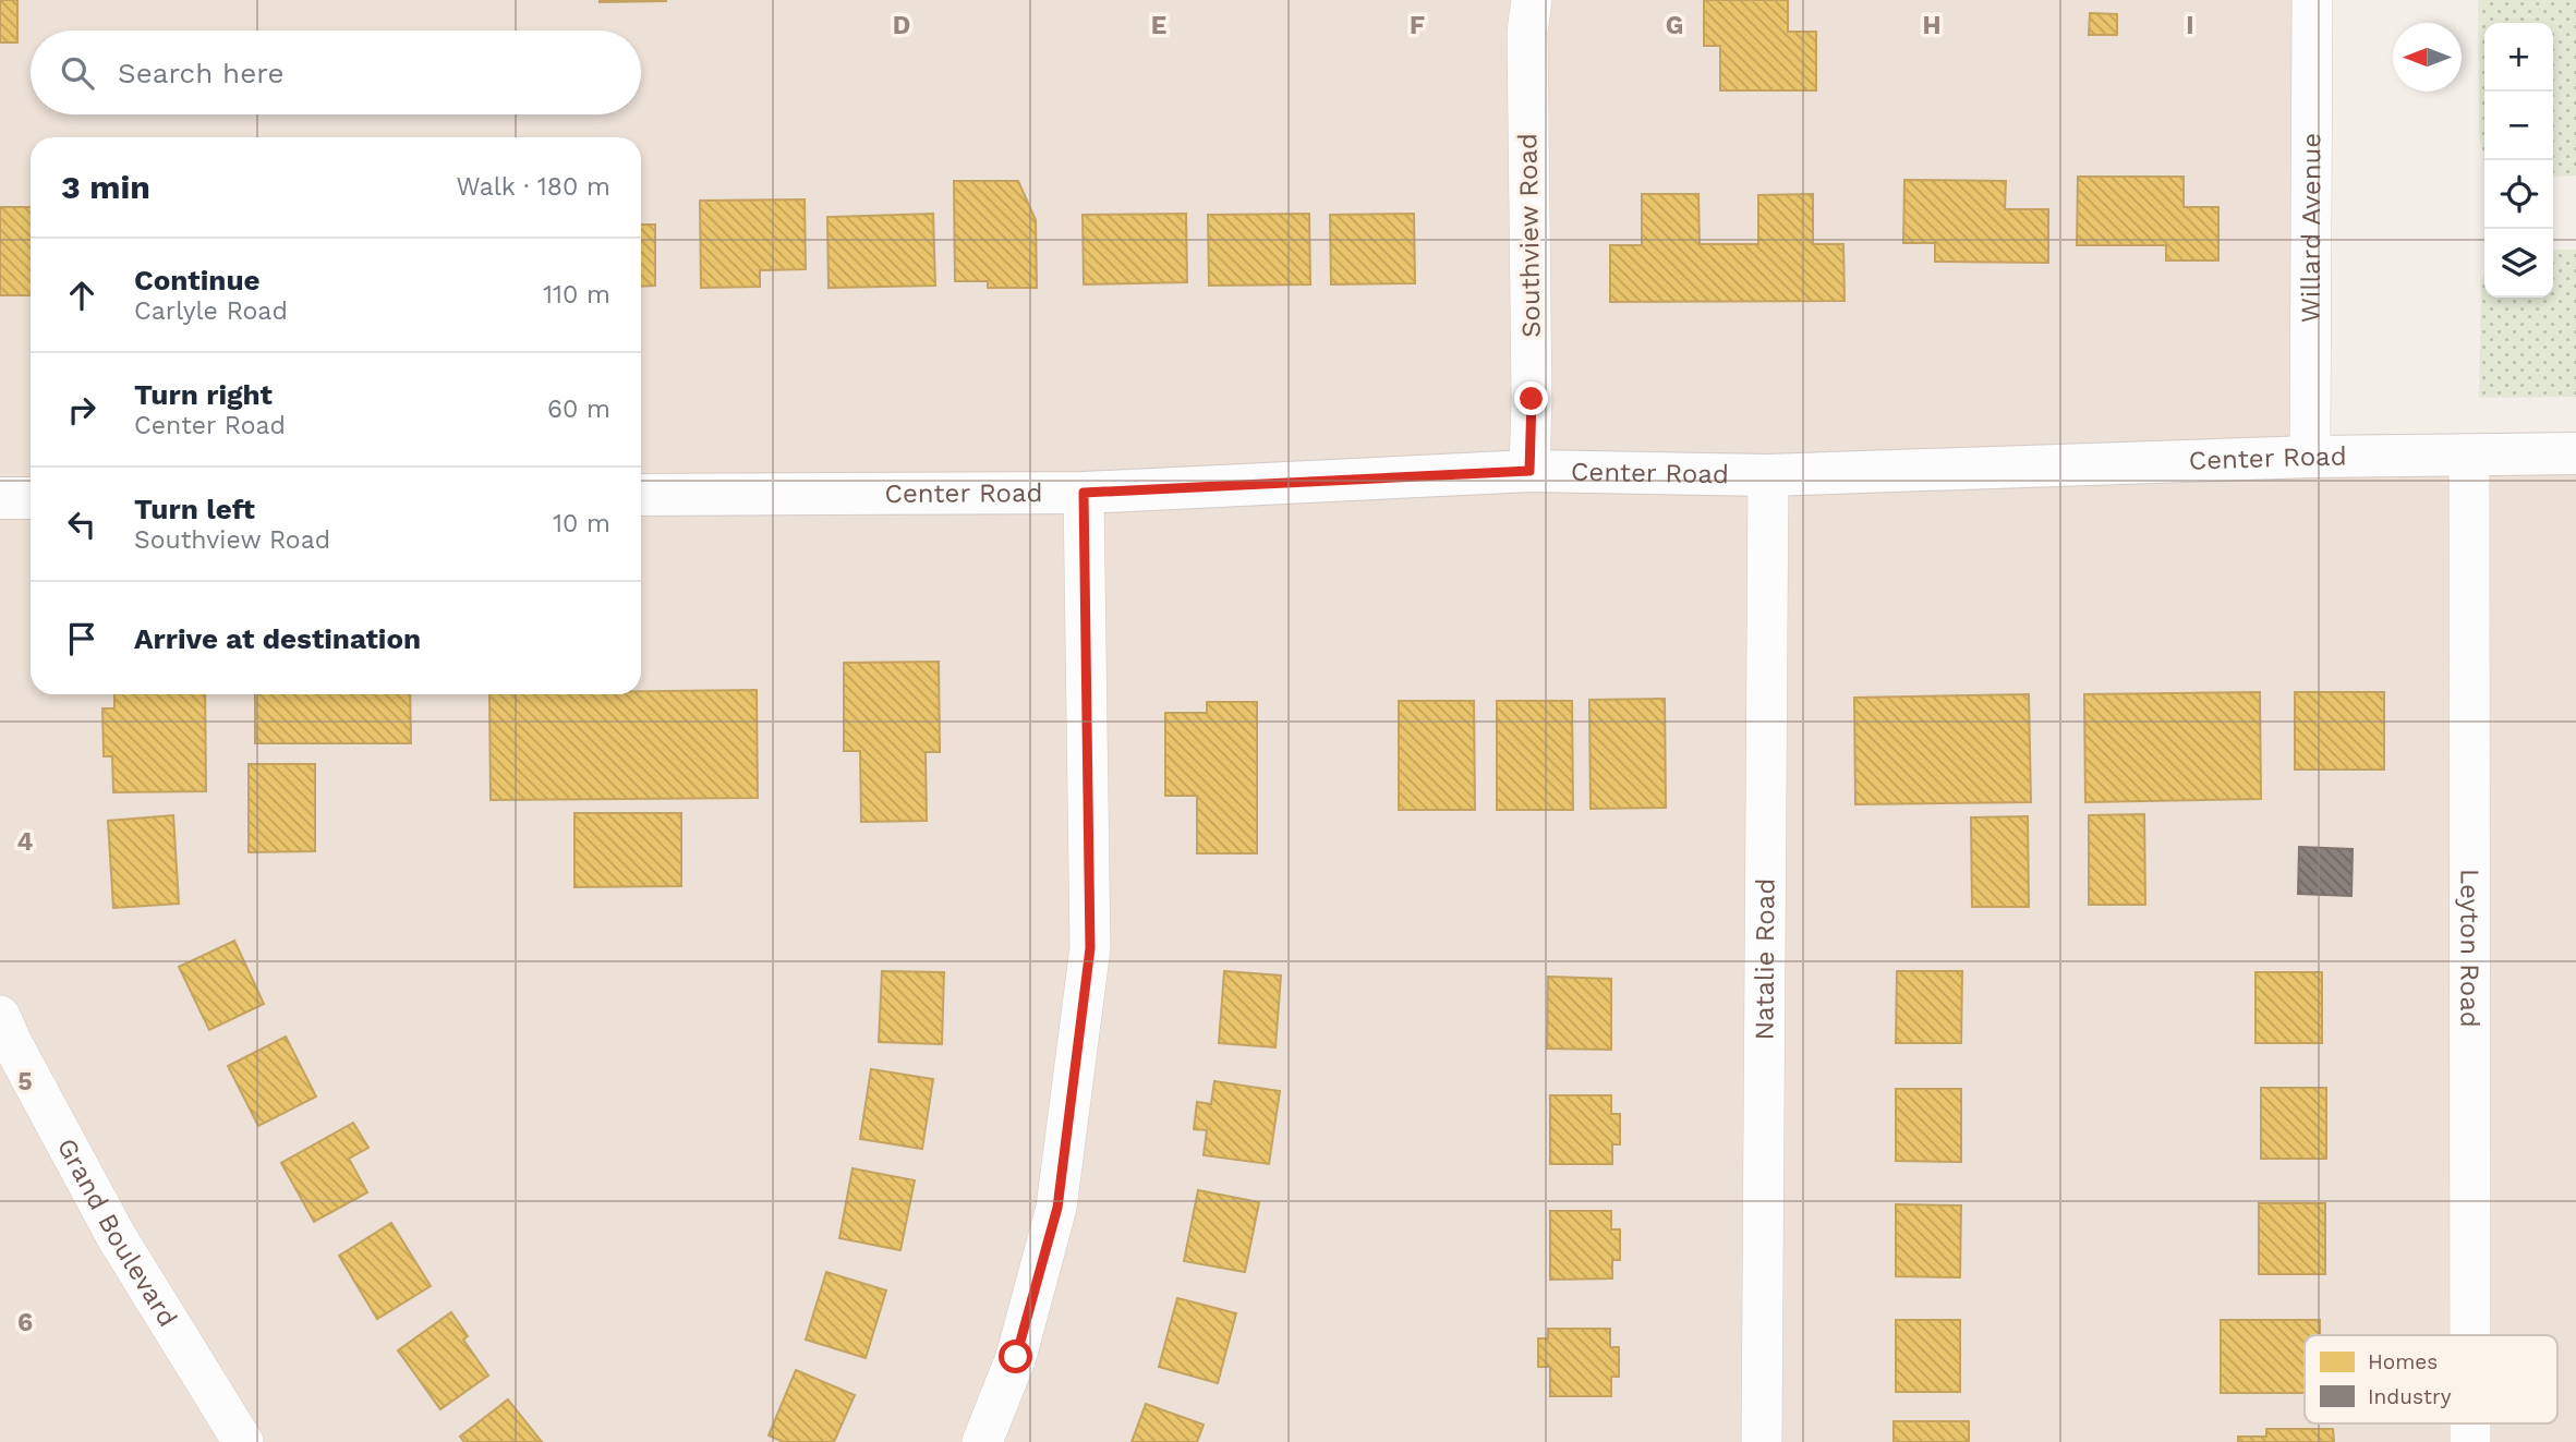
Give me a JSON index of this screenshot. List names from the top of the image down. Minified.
{"streets":{"main road":["Center Road"],"street":["Willard Avenue","Southview Road","Leyton Road","Natalie Road","Grand Boulevard"]},"crossings":[["Willard Avenue","Center Road"],["Southview Road","Center Road"],["Center Road","Leyton Road"],["Center Road","Natalie Road"]],"legend":["Homes","Industry"],"north":"left","page":{"map_buttons":["+","−"],"search":"Search here","heading":["3 min","Walk · 180 m"],"list":[["Continue","Carlyle Road","110 m"],["Turn right","Center Road","60 m"],["Turn left","Southview Road","10 m"],"Arrive at destination"]},"grid":{"columns":["D","E","F","G","H","I"],"rows":["4","5","6"]}}
